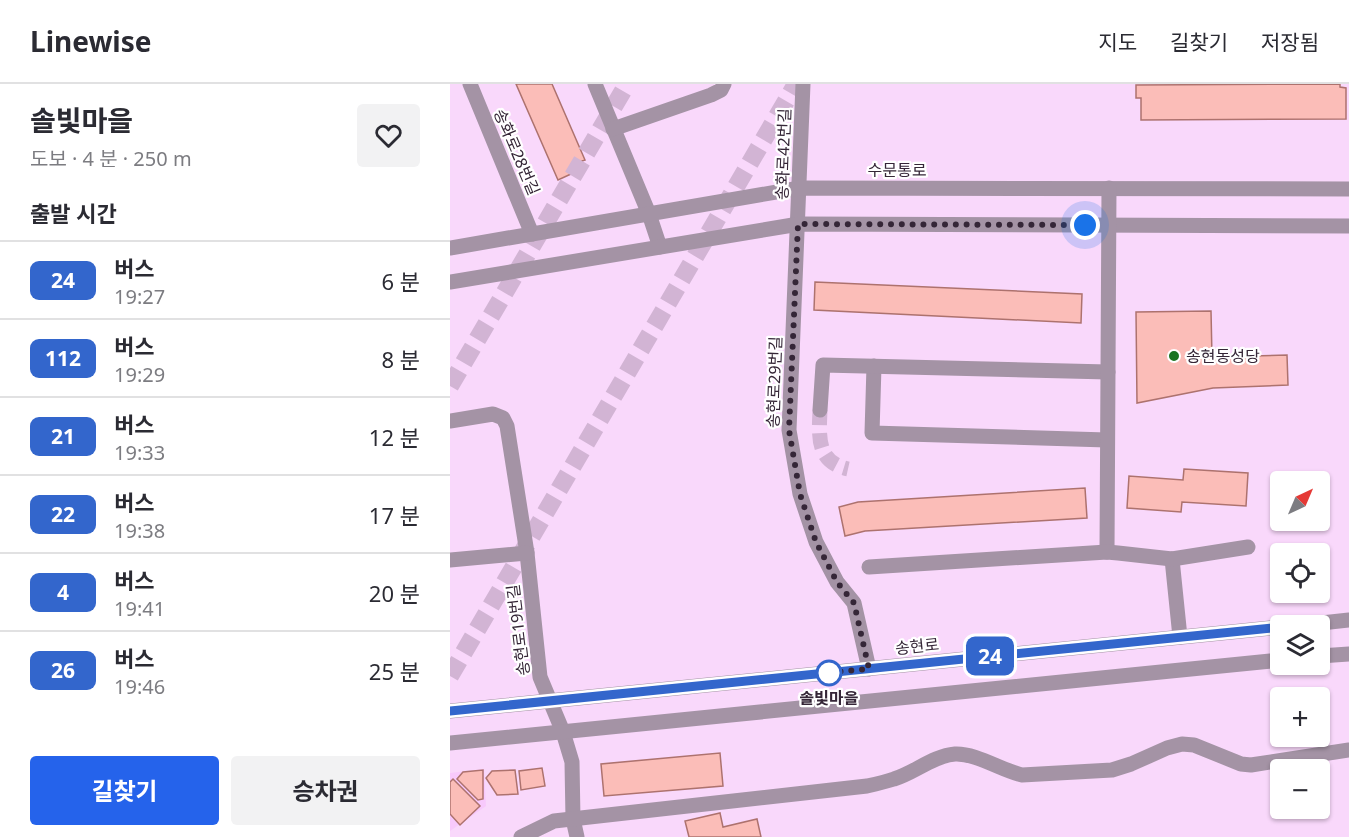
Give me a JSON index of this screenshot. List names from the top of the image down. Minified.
{"streets":{"street":["송화로28번길","송화로42번길","수문통로","송현로29번길","송현로19번길","송현로"]},"crossings":[["송화로28번길","수문통로"],["송화로42번길","수문통로"],["송화로42번길","송현로29번길"],["송현로29번길","송현로"],["송현로19번길","송현로"]],"places":["송현동성당","솔빛마을"],"lines":["bus line 24"],"north":"top right","page":{"header":"Linewise","nav":["지도","길찾기","저장됨"],"heading":[["솔빛마을","도보 · 4 분 · 250 m"],"출발 시간"],"on_map":"24","list":[{"mark":"24","name":"버스","note":"19:27","value":"6 분"},{"mark":"112","name":"버스","note":"19:29","value":"8 분"},{"mark":"21","name":"버스","note":"19:33","value":"12 분"},{"mark":"22","name":"버스","note":"19:38","value":"17 분"},{"mark":"4","name":"버스","note":"19:41","value":"20 분"},{"mark":"26","name":"버스","note":"19:46","value":"25 분"}],"map_buttons":["+","−"],"buttons":["길찾기","승차권"]}}
